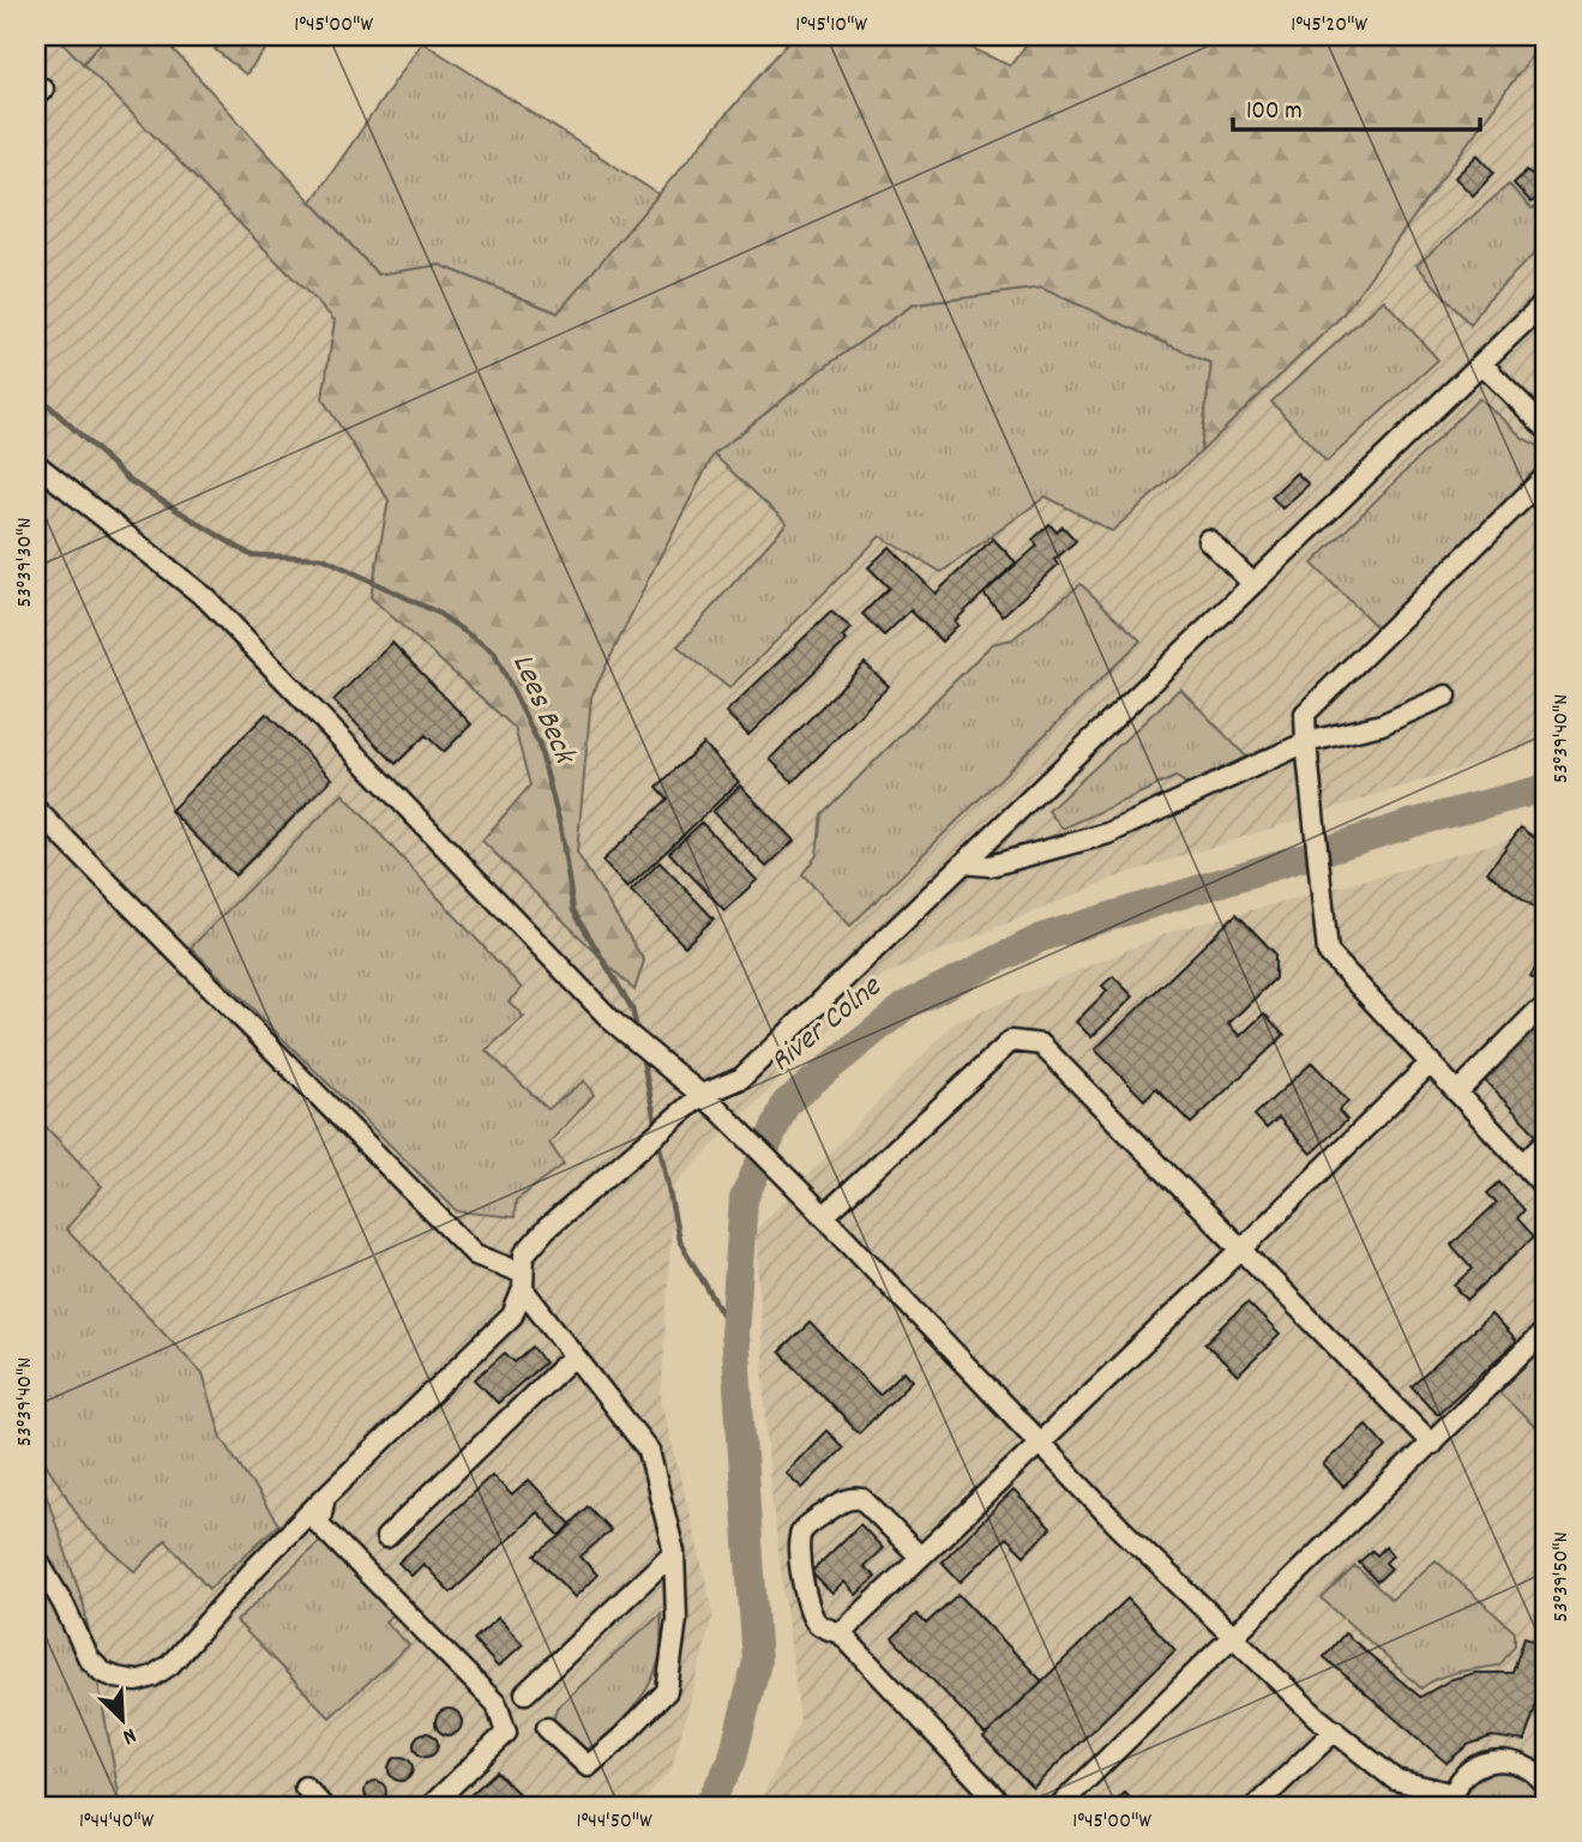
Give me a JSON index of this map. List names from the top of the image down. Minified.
{"water":["Lees Beck","River Colne"],"scale_bar":"100 m","north":"bottom right","coordinates":["1°45'00\"W","1°45'10\"W","1°45'20\"W","53°39'30\"N","53°39'40\"N","53°39'50\"N","1°44'40\"W","1°44'50\"W"]}
